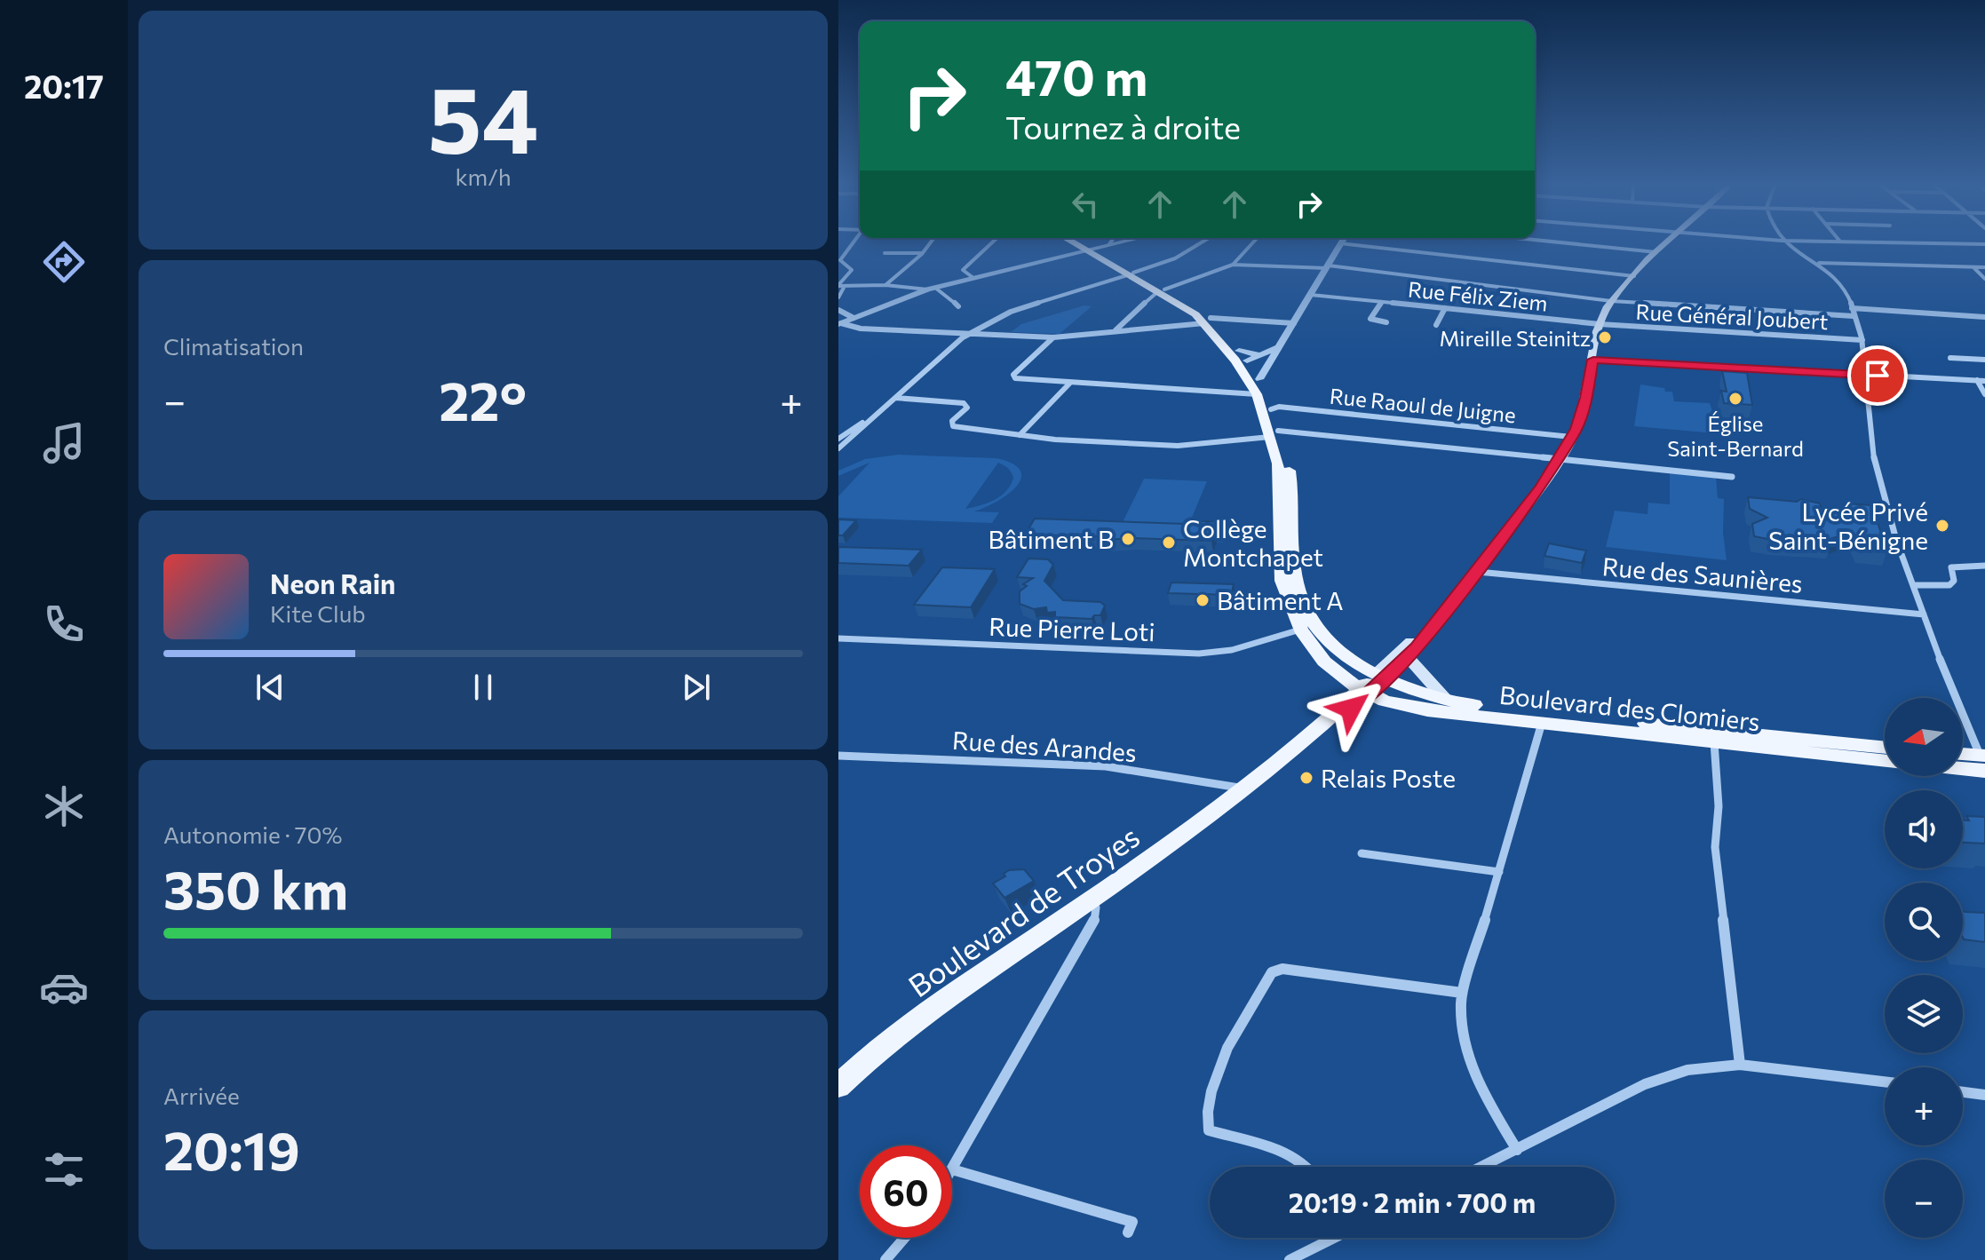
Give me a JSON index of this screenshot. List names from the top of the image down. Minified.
{"streets":{"main road":["Boulevard des Clomiers","Boulevard de Troyes"],"street":["Rue Félix Ziem","Rue Général Joubert","Rue Raoul de Juigne","Rue des Saunières","Rue Pierre Loti","Rue des Arandes"]},"crossings":[["Rue Félix Ziem","Rue Général Joubert"],["Boulevard des Clomiers","Boulevard de Troyes"],["Rue des Arandes","Boulevard de Troyes"]],"places":["Mireille Steinitz","Église Saint-Bernard","Lycée Privé Saint-Bénigne","Bâtiment B","Collège Montchapet","Bâtiment A","Relais Poste"],"north":"left","page":{"tabs":"20:17","tile":[["54","km/h"],"Climatisation",["Autonomie · 70%","350 km"],["Arrivée","20:19"]],"turn":["470 m","Tournez à droite"],"heat":["−","22°","+"],"song":["Neon Rain","Kite Club"],"map_buttons":["+","−"],"limit":"60","trip":"20:19 · 2 min · 700 m"}}
